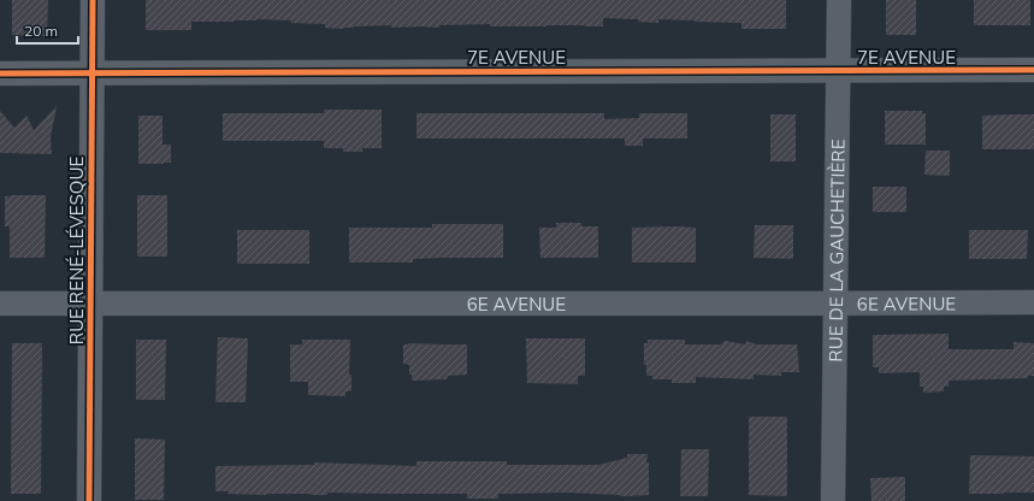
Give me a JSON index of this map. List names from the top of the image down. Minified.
{"streets":{"street":["7E AVENUE","RUE RENÉ-LÉVESQUE","RUE DE LA GAUCHETIÈRE","6E AVENUE"]},"crossings":[["7E AVENUE","RUE RENÉ-LÉVESQUE"],["7E AVENUE","RUE DE LA GAUCHETIÈRE"],["RUE RENÉ-LÉVESQUE","6E AVENUE"],["RUE DE LA GAUCHETIÈRE","6E AVENUE"]],"scale_bar":"20 m"}
